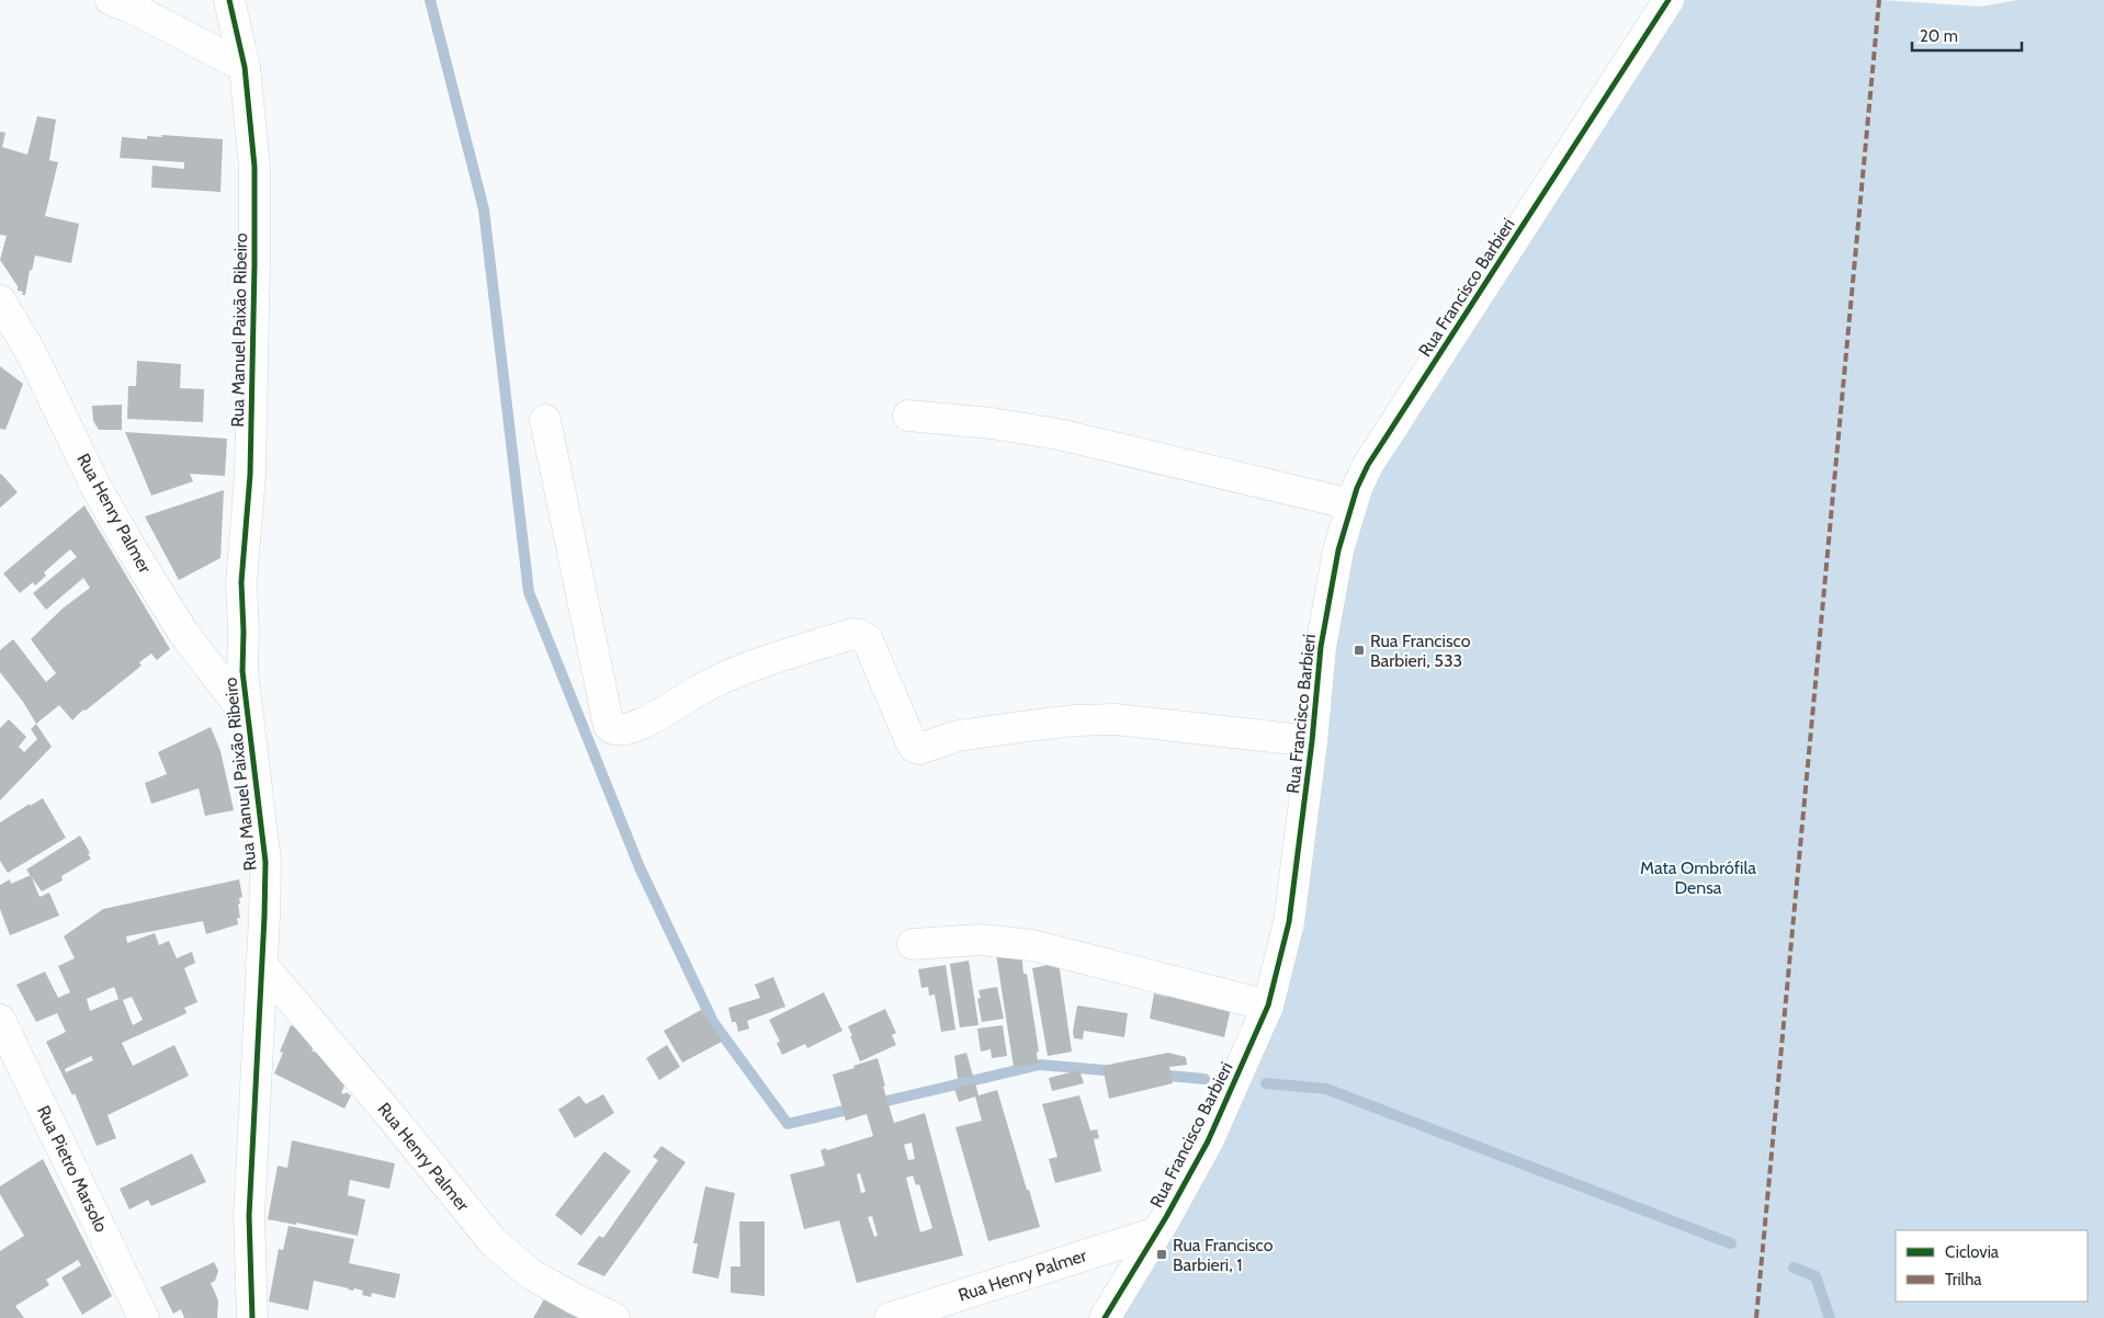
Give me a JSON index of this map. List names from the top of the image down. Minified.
{"streets":{"street":["Rua Francisco Barbieri","Rua Manuel Paixão Ribeiro","Rua Henry Palmer","Rua Pietro Marsolo"]},"crossings":[["Rua Francisco Barbieri","Rua Henry Palmer"],["Rua Manuel Paixão Ribeiro","Rua Henry Palmer"]],"parks":["Mata Ombrófila Densa"],"places":{"transit":["Rua Francisco Barbieri, 533","Rua Francisco Barbieri, 1"]},"legend":["Ciclovia","Trilha"],"scale_bar":"20 m"}
